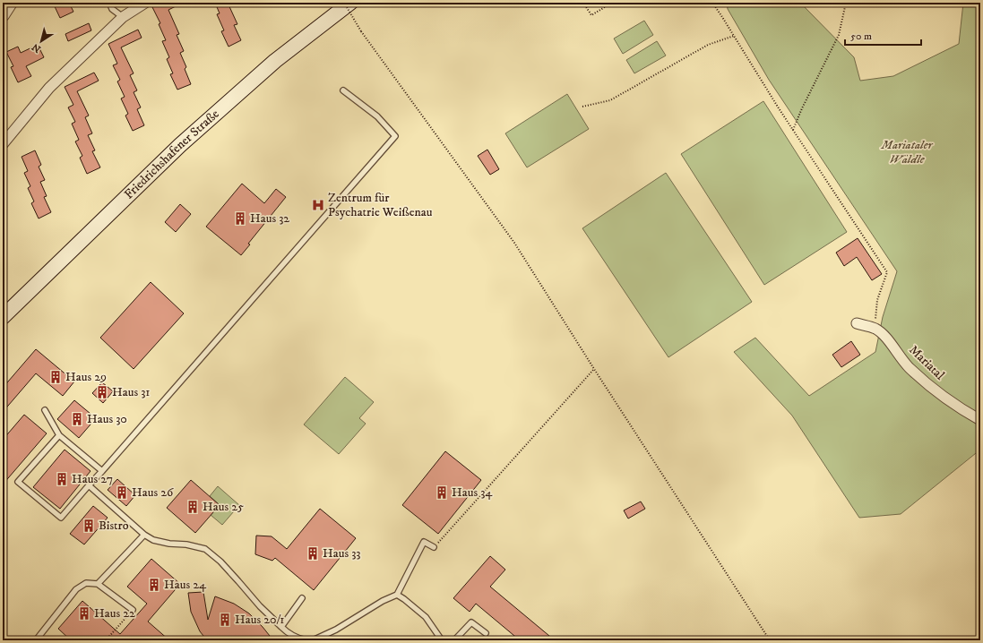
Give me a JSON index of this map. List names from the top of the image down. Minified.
{"streets":{"main road":["Friedrichshafener Straße"],"street":["Mariatal"]},"parks":["Mariataler Wäldle"],"places":{"hospital":["Zentrum für Psychatrie Weißenau"],"building":["Haus 32","Haus 29","Haus 31","Haus 30","Haus 27","Haus 26","Haus 34","Haus 25","Bistro","Haus 33","Haus 24","Haus 22","Haus 20/1"]},"scale_bar":"50 m","north":"bottom left"}
